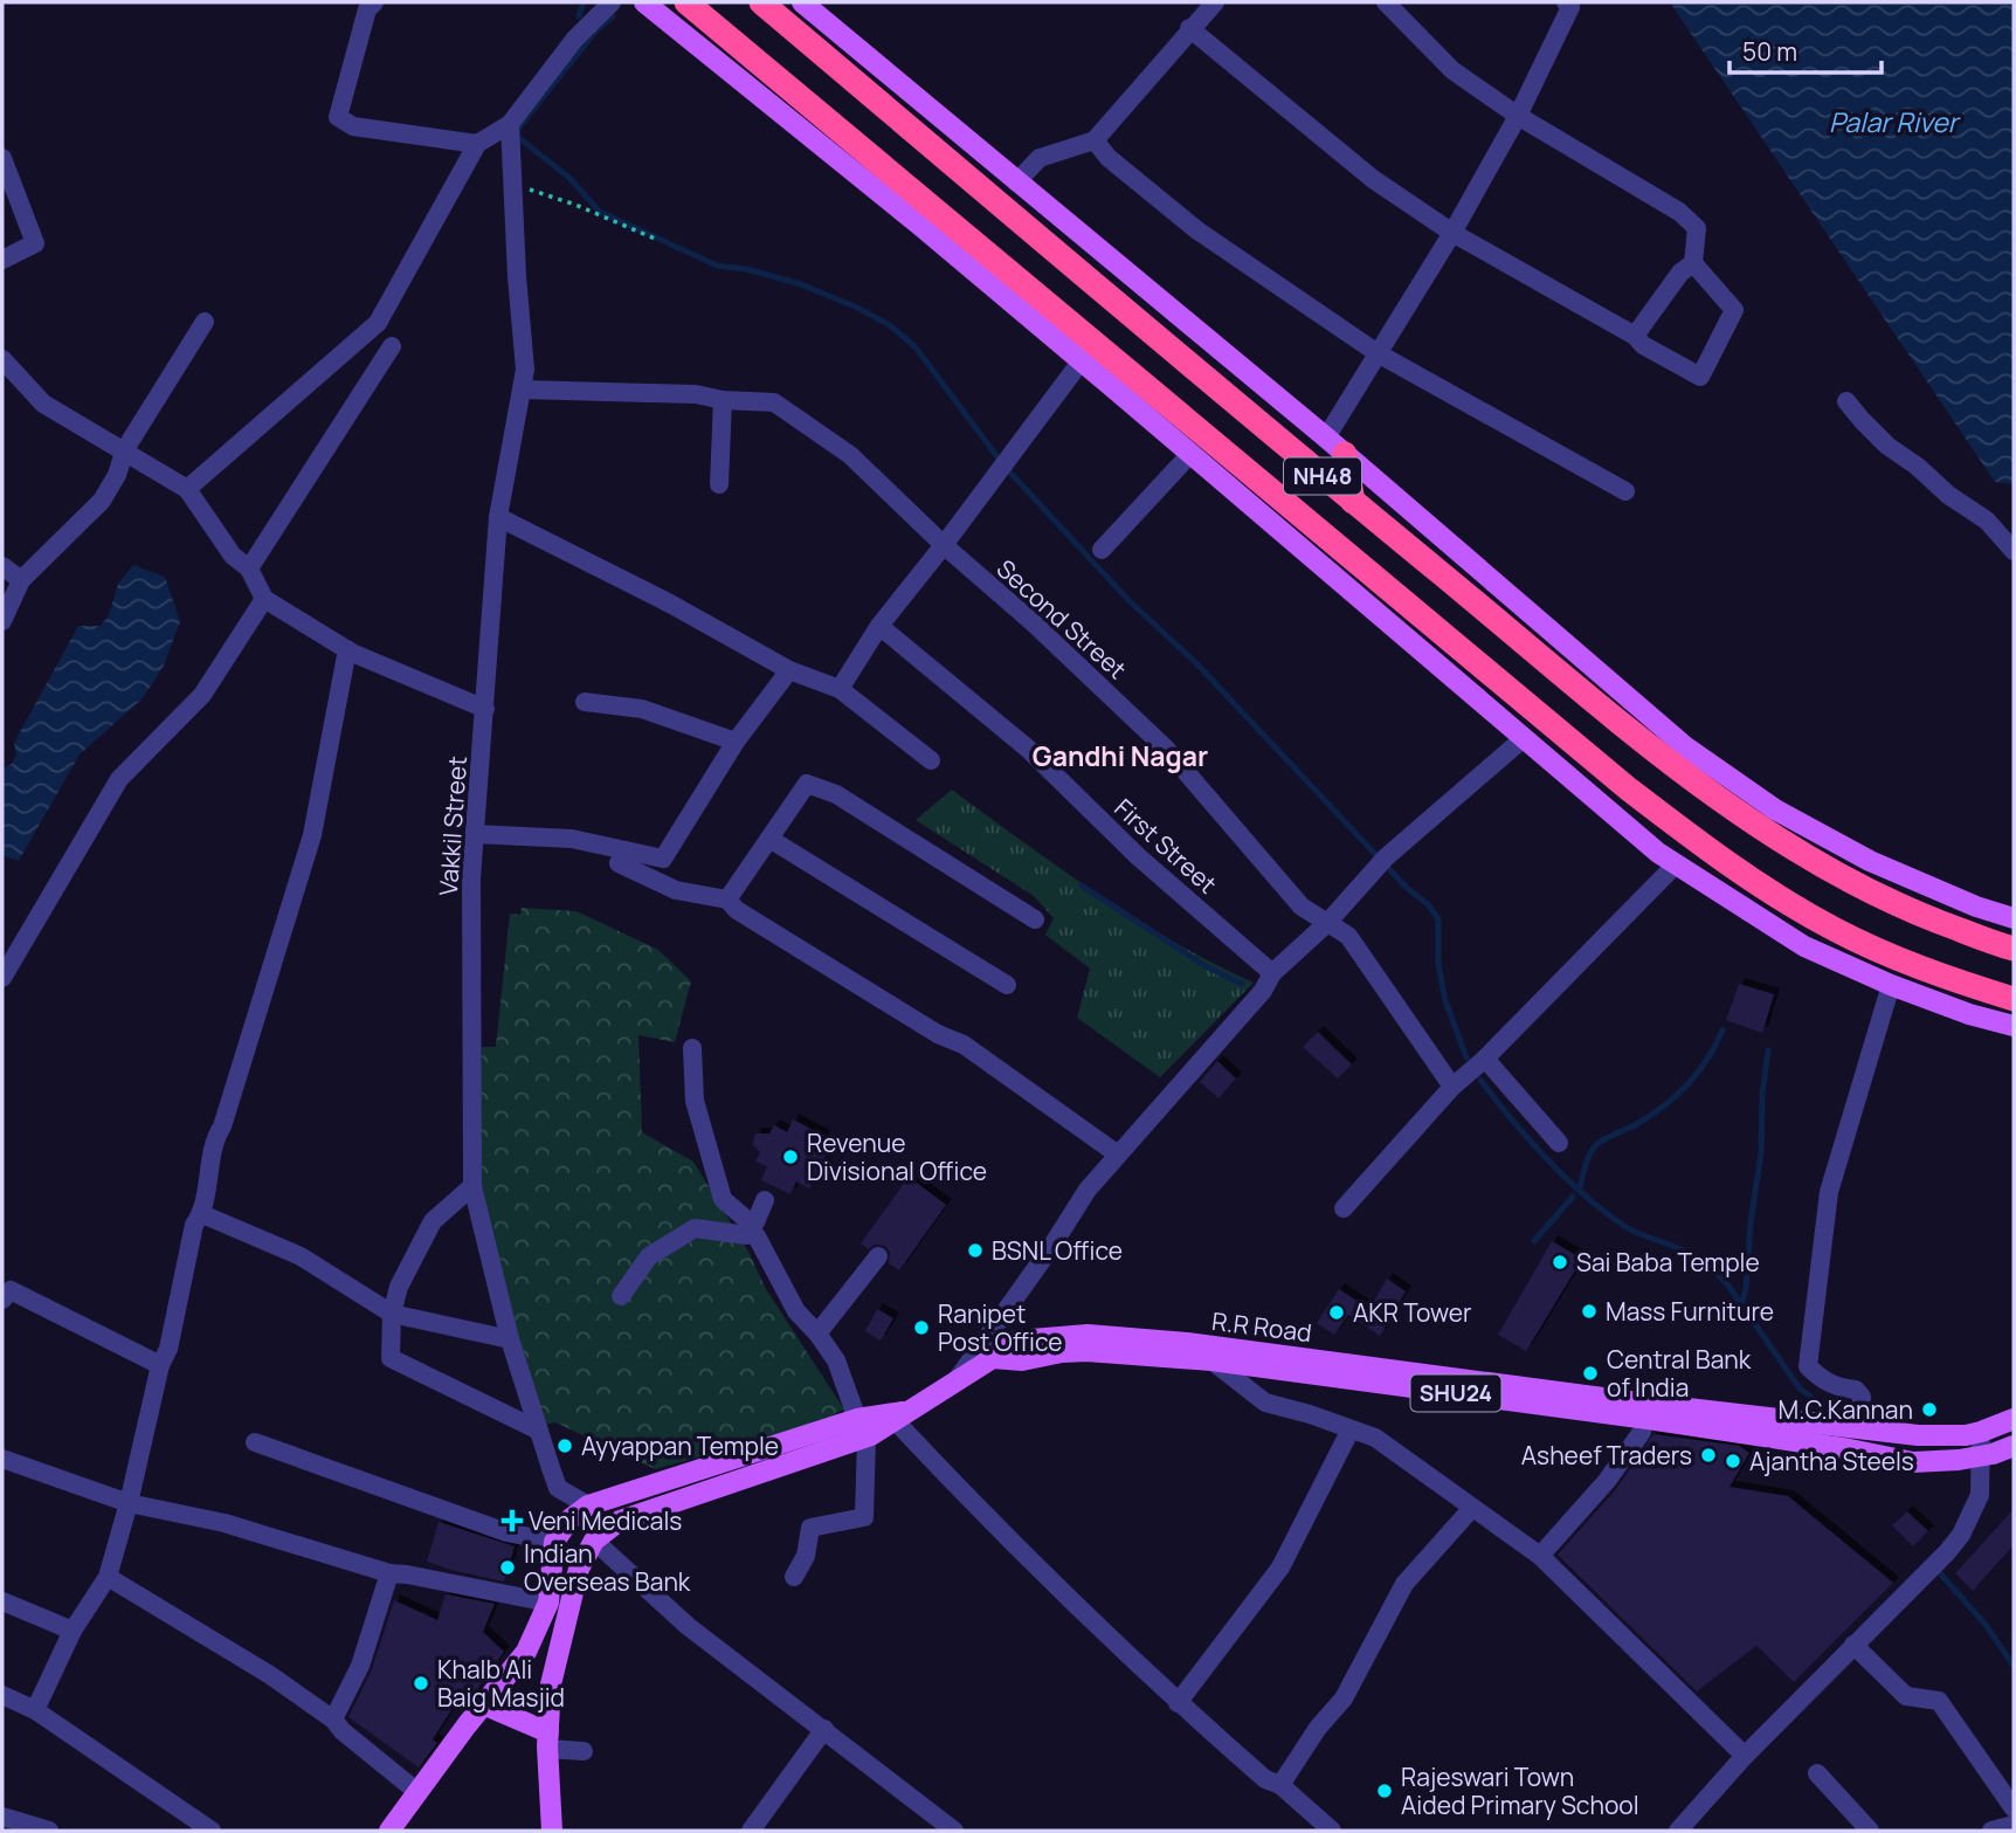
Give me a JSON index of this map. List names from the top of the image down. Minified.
{"streets":{"highway":["NH48"],"main road":["R.R Road","SHU24"],"street":["Second Street","Vakkil Street","First Street"]},"crossings":[["Second Street","Vakkil Street"],["Vakkil Street","R.R Road"]],"districts":["Gandhi Nagar"],"water":["Palar River"],"places":{"other":["Revenue Divisional Office","BSNL Office","Sai Baba Temple","Mass Furniture","AKR Tower","Ranipet Post Office","Central Bank of India","M.C.Kannan","Ayyappan Temple","Asheef Traders","Ajantha Steels","Indian Overseas Bank","Khalb Ali Baig Masjid","Rajeswari Town Aided Primary School"],"health":["Veni Medicals"]},"scale_bar":"50 m"}
